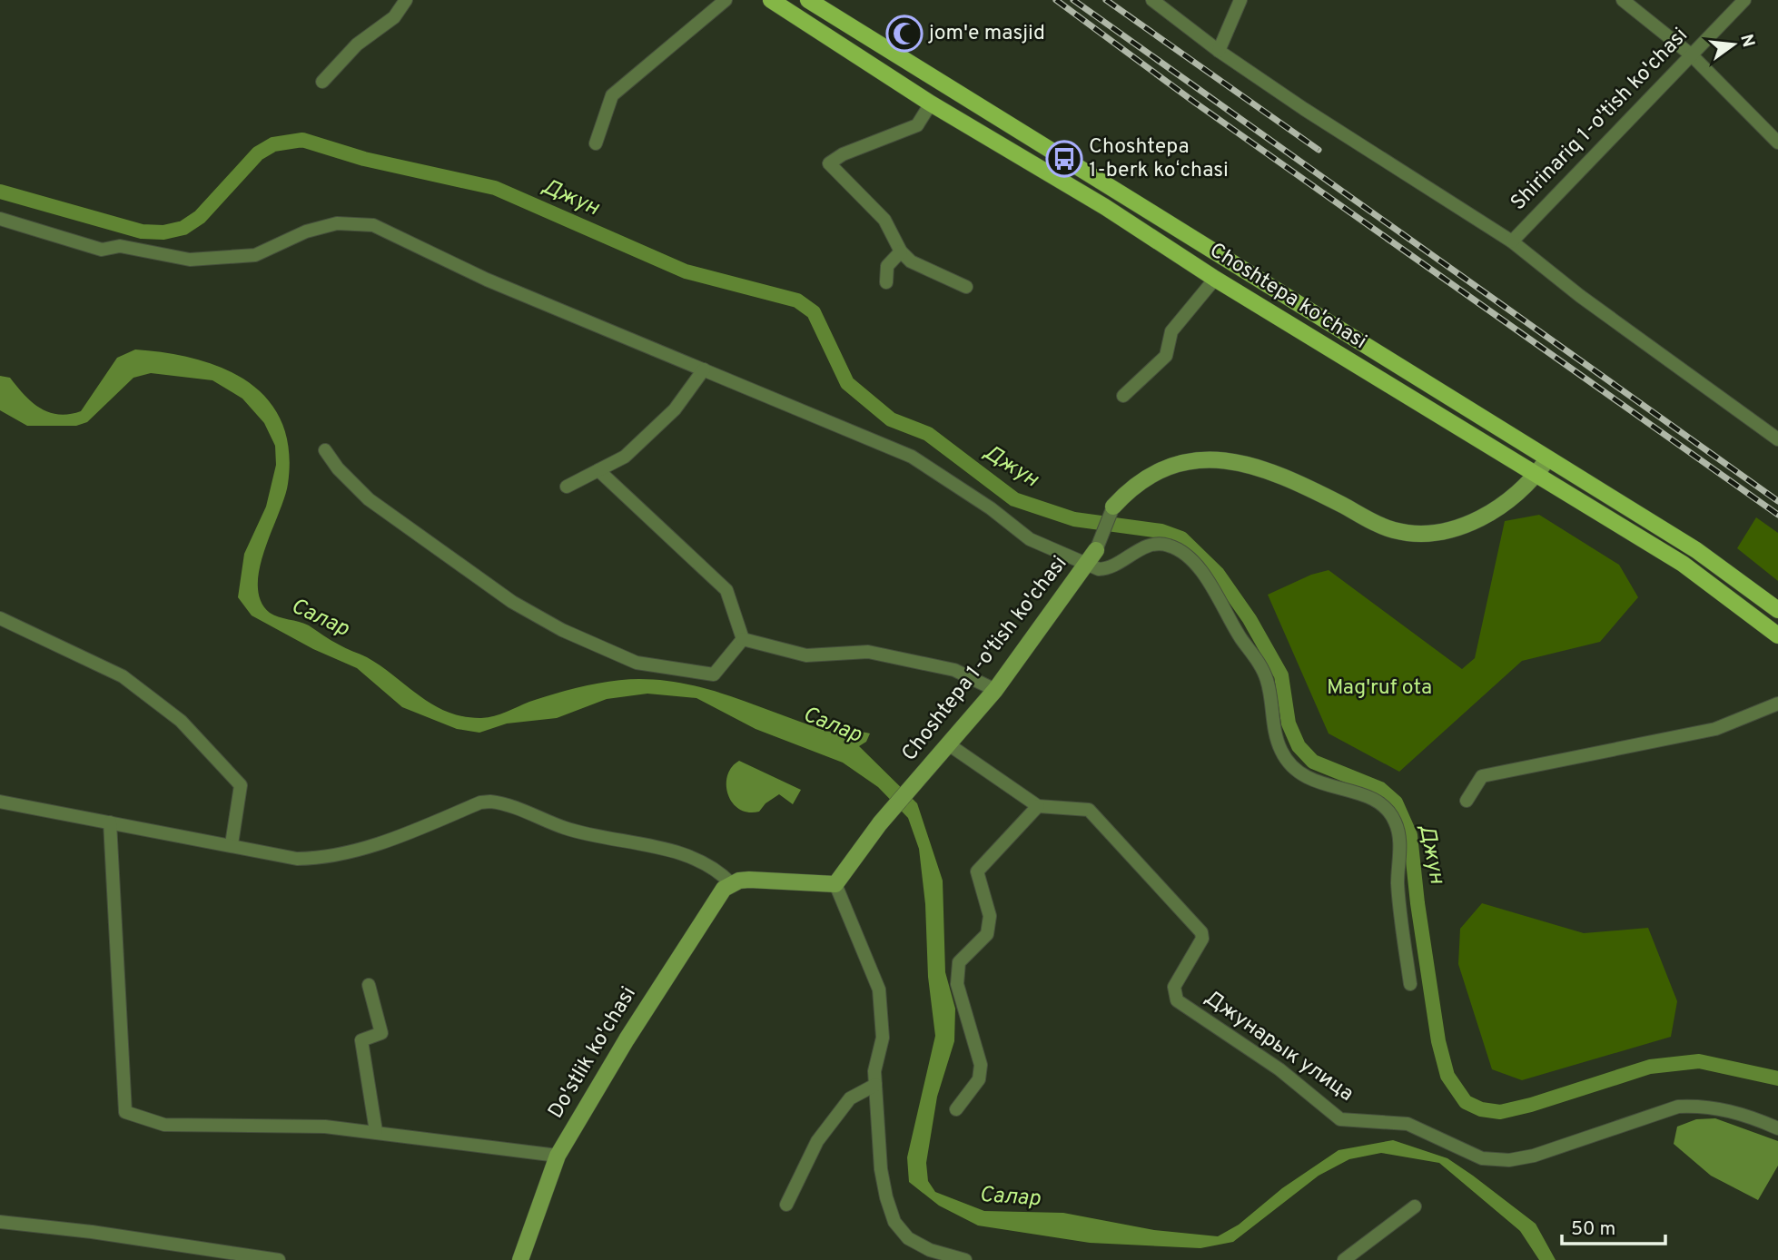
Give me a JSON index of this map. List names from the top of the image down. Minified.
{"streets":{"main road":["Choshtepa ko'chasi"],"street":["Shirinariq 1-o'tish ko'chasi","Choshtepa 1-o'tish ko'chasi","Джунарык улица","Do'stlik ko'chasi"]},"crossings":[["Choshtepa ko'chasi","Choshtepa 1-o'tish ko'chasi"]],"water":["Джун","Салар"],"parks":["Mag'ruf ota"],"places":{"mosque":["jom'e masjid"],"bus stop":["Choshtepa 1-berk koʻchasi"]},"scale_bar":"50 m","north":"right"}
